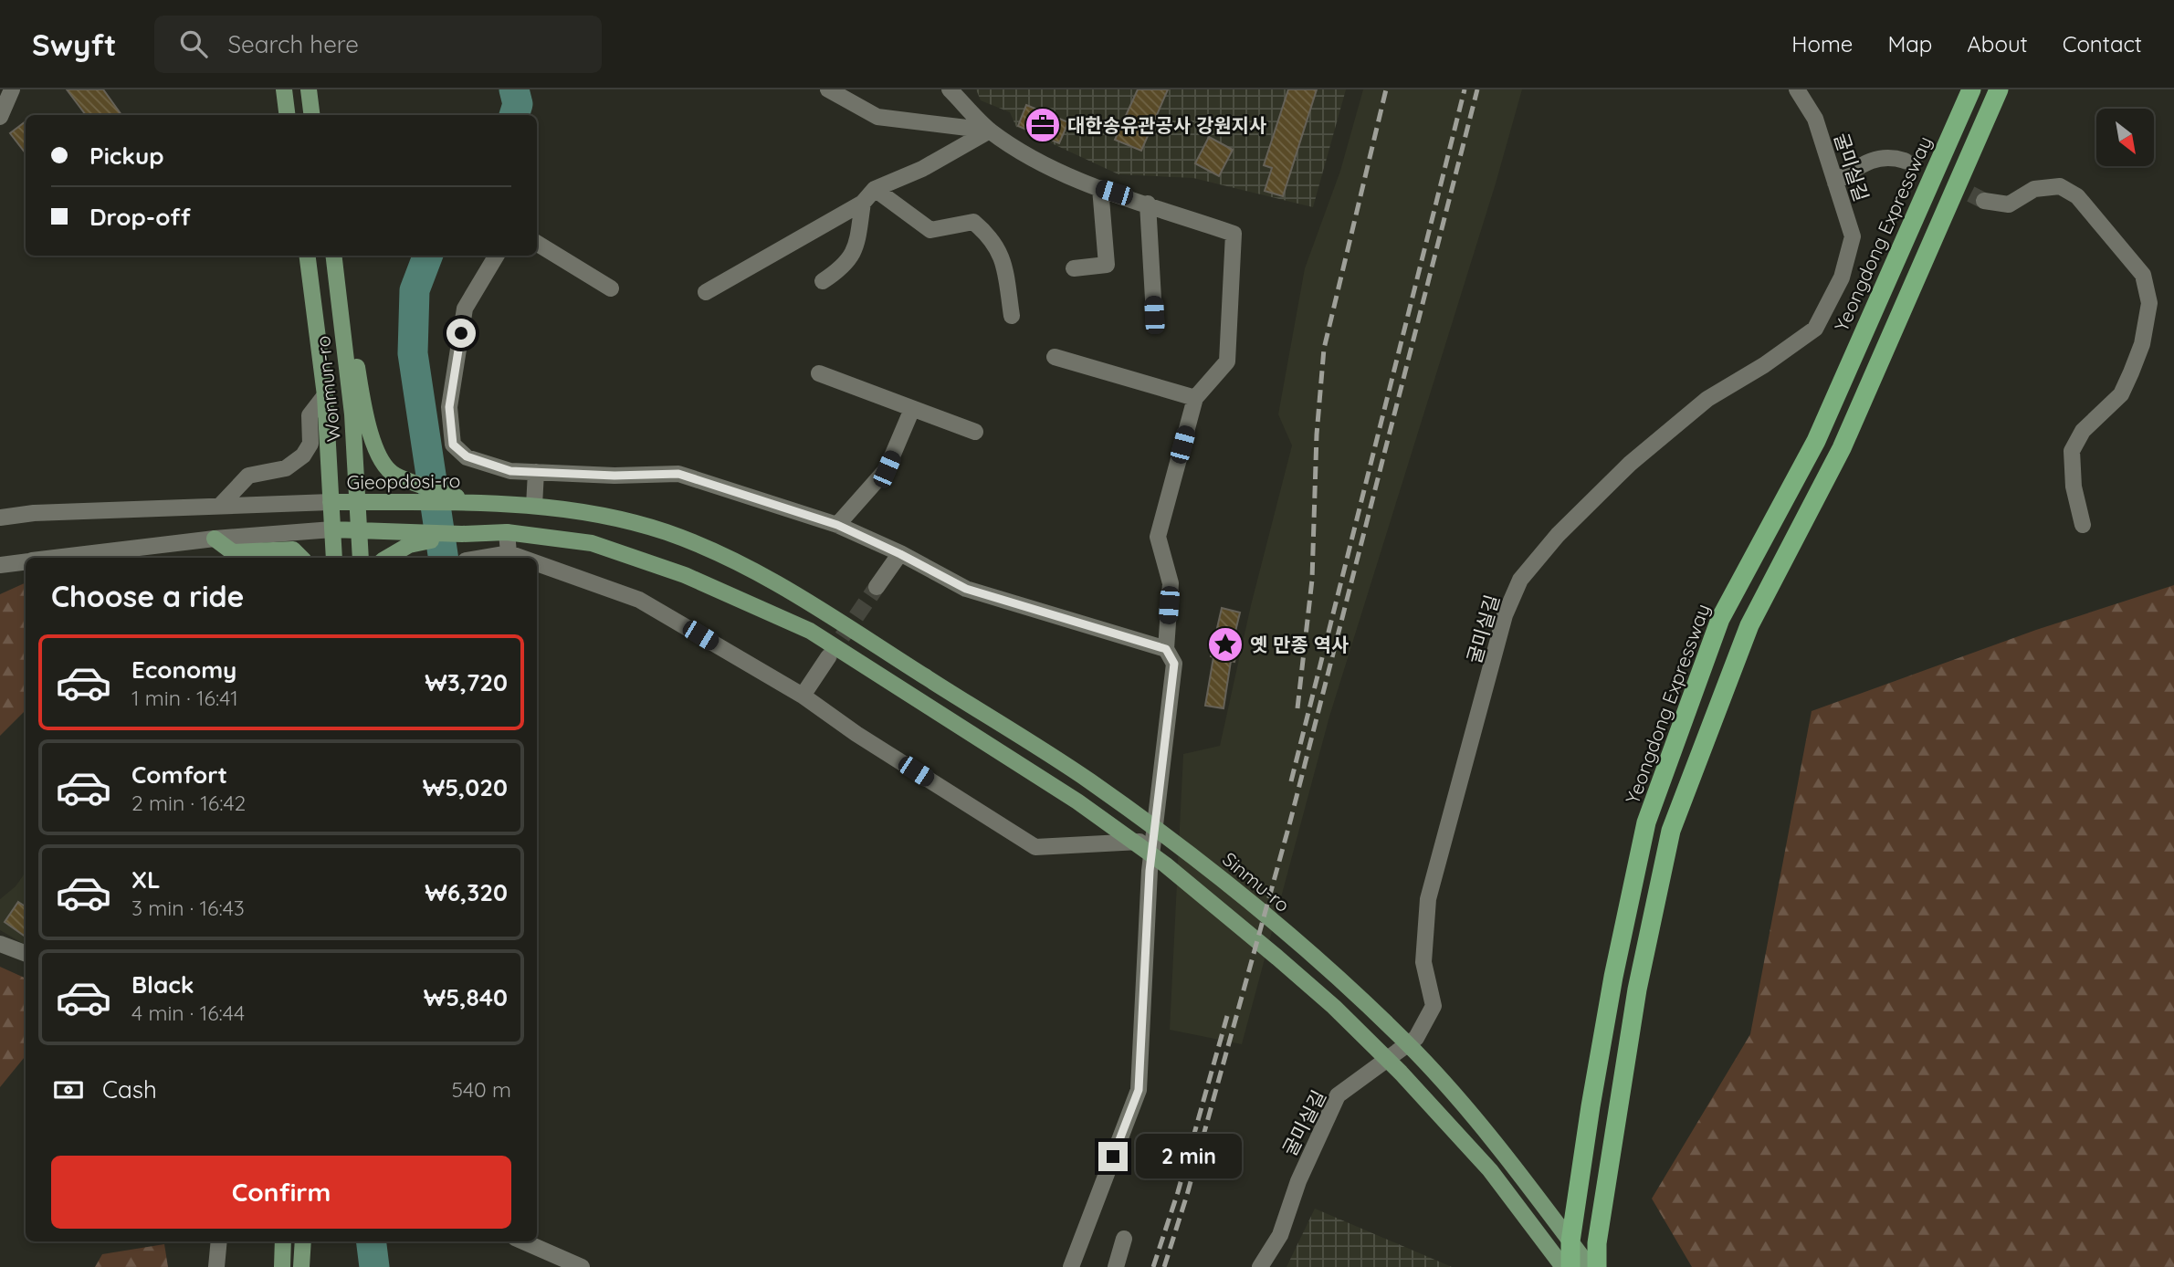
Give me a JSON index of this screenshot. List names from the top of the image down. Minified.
{"streets":{"highway":["Yeongdong Expressway"],"main road":["Wonmun-ro","Gieopdosi-ro","Sinmu-ro"],"street":["굴미실길"]},"crossings":[["Wonmun-ro","Gieopdosi-ro"],["Gieopdosi-ro","Sinmu-ro"]],"places":{"office":["대한송유관공사 강원지사"],"place":["옛 만종 역사"]},"north":"bottom right","page":{"header":"Swyft","search":"Search here","nav":["Home","Map","About","Contact"],"banner":["Pickup","Drop-off"],"heading":"Choose a ride","list":[{"name":"Economy","note":"1 min · 16:41","value":"₩3,720"},{"name":"Comfort","note":"2 min · 16:42","value":"₩5,020"},{"name":"XL","note":"3 min · 16:43","value":"₩6,320"},{"name":"Black","note":"4 min · 16:44","value":"₩5,840"}],"pay":["Cash","540 m"],"bubble":"2 min","buttons":"Confirm"}}
